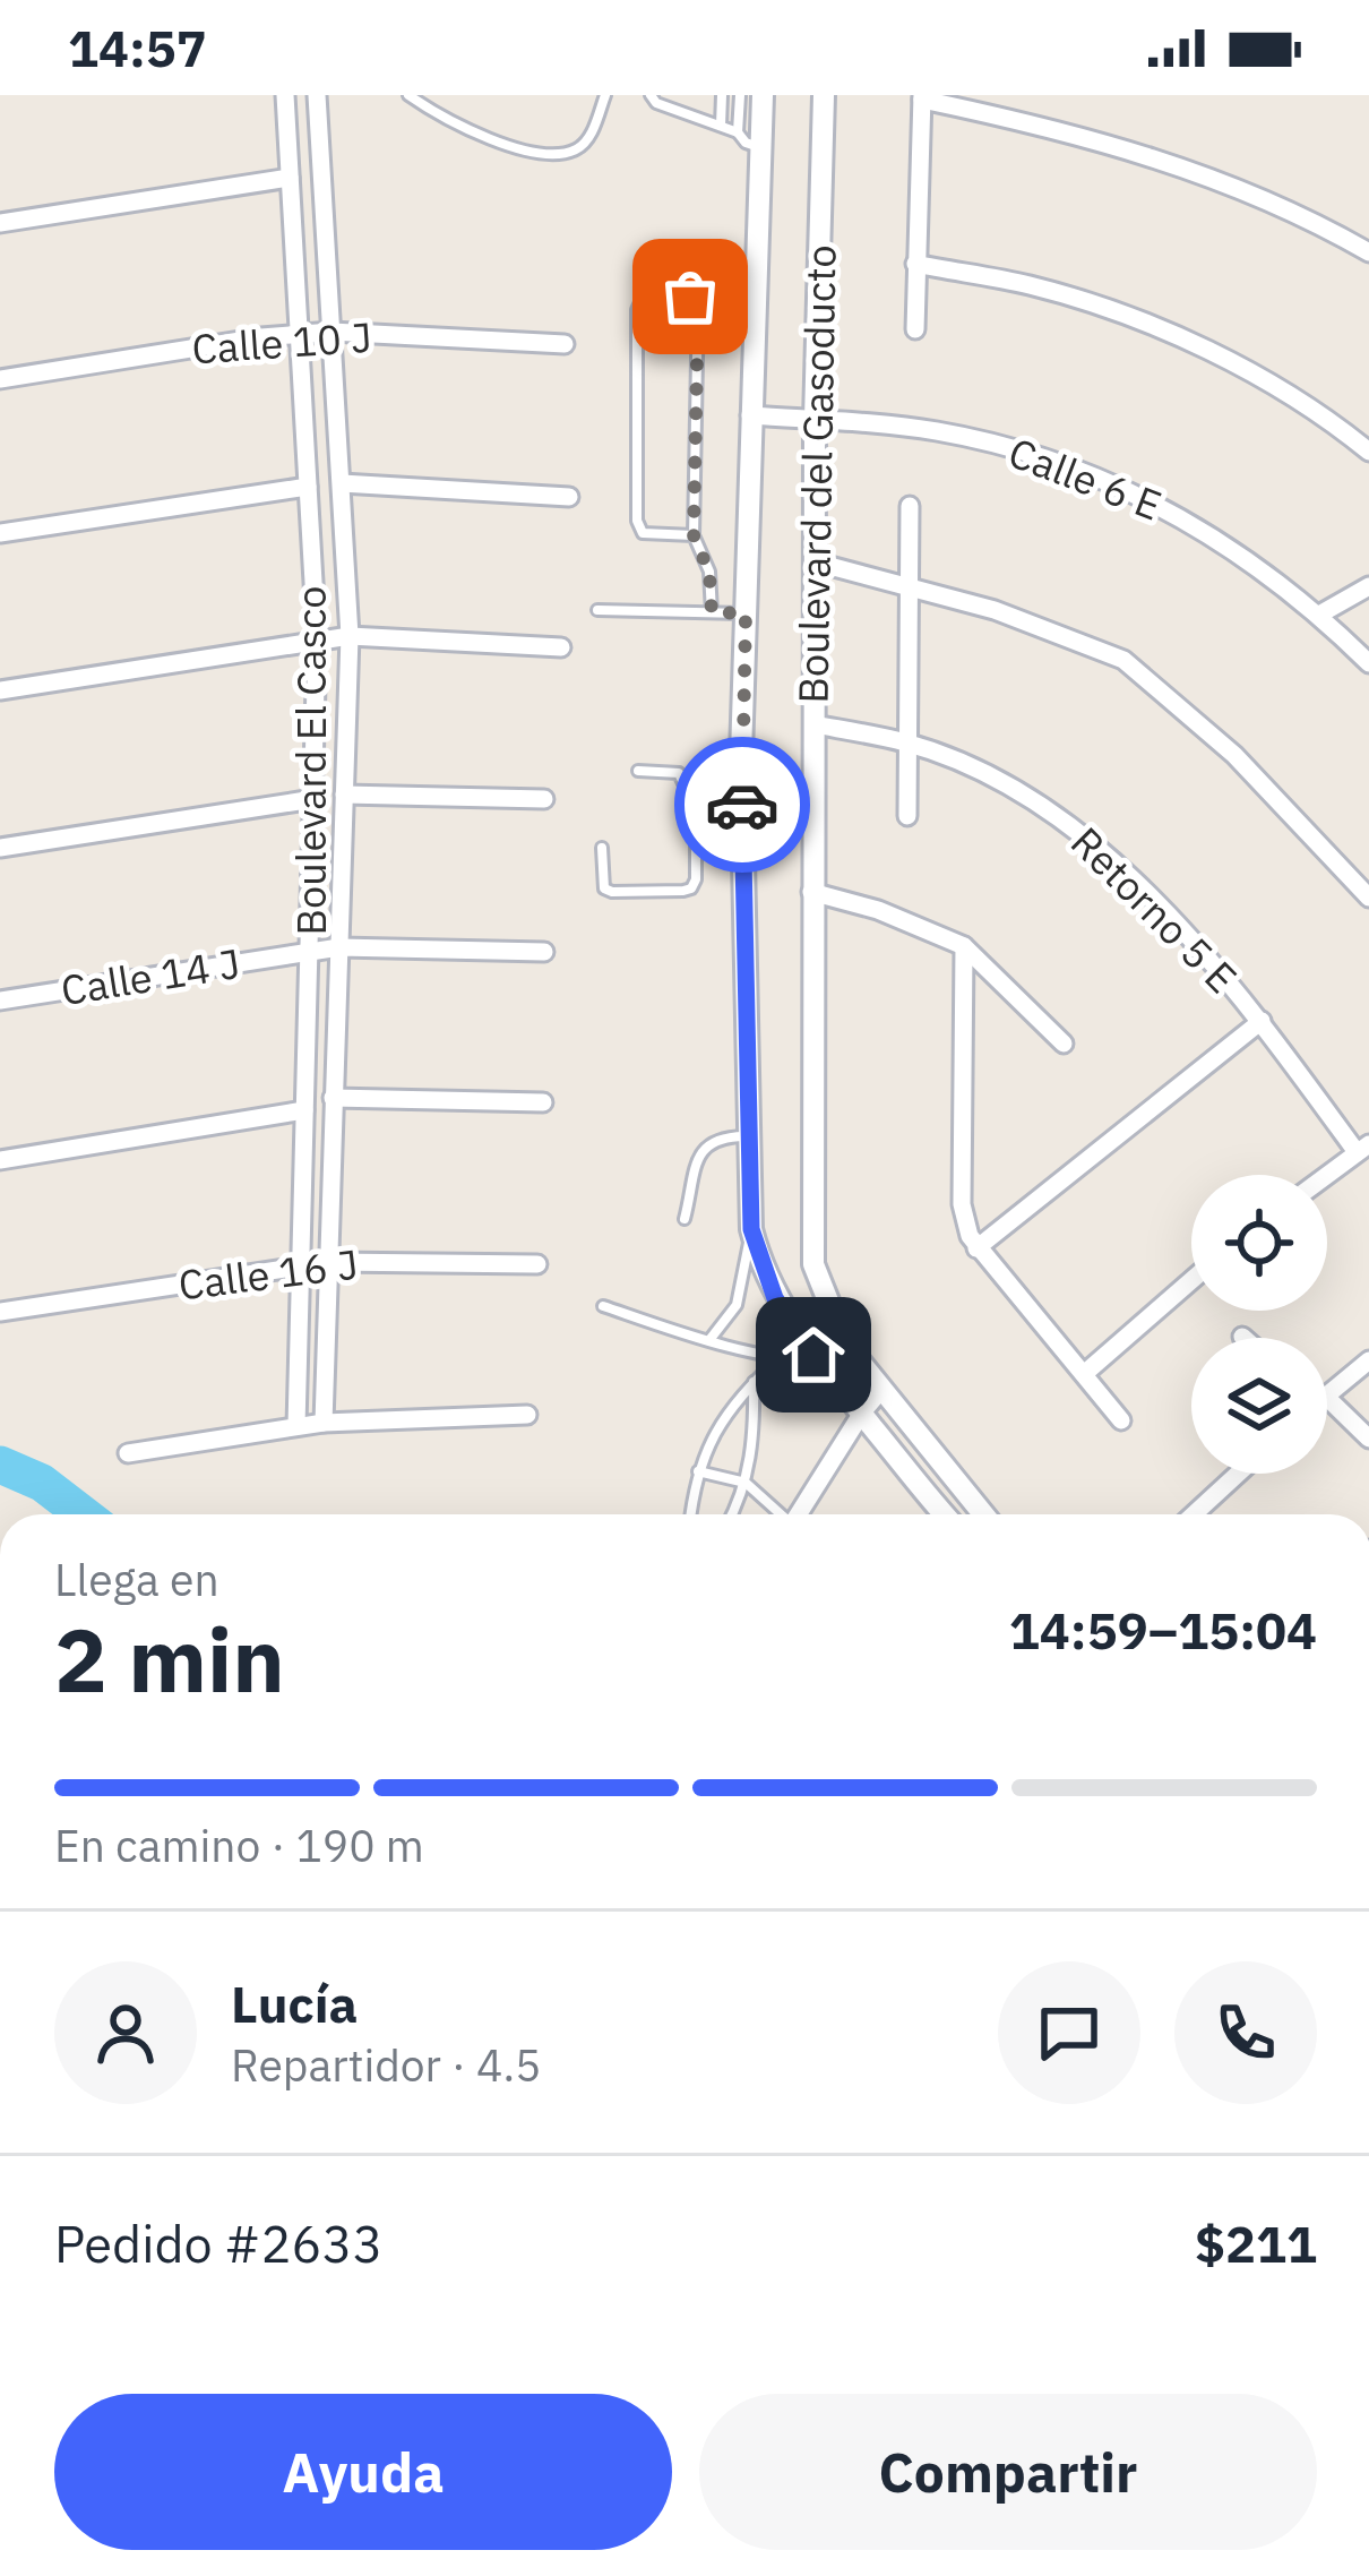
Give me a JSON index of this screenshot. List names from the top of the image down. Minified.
{"streets":{"street":["Calle 10 J","Boulevard del Gasoducto","Calle 6 E","Boulevard El Casco","Retorno 5 E","Calle 14 J","Calle 16 J"]},"crossings":[["Calle 10 J","Boulevard El Casco"],["Boulevard del Gasoducto","Calle 6 E"],["Boulevard del Gasoducto","Retorno 5 E"],["Boulevard El Casco","Calle 14 J"],["Boulevard El Casco","Calle 16 J"]],"page":{"status":"14:57","heading":["2 min","Llega en","14:59–15:04"],"panel":["Lucía","Repartidor · 4.5","Pedido #2633","$211"],"bar":"En camino · 190 m","buttons":["Ayuda","Compartir"]}}
